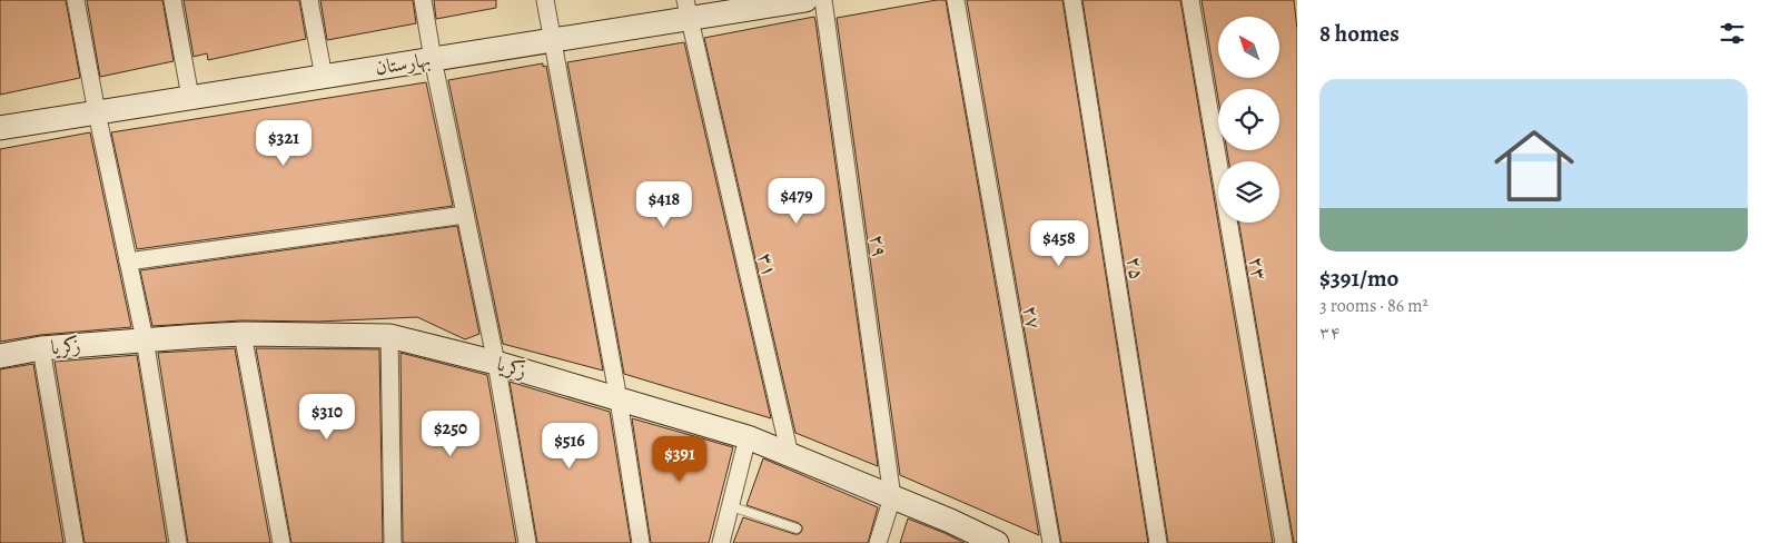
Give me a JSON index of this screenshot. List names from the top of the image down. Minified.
{"streets":{"street":["بهارستان","۲۹","۳۱","۲۵","۲۳","۲۷","زکریا"]},"crossings":[["بهارستان","۳۱"],["۲۹","زکریا"],["۳۱","زکریا"]],"north":"top left","page":{"heading":"8 homes","list":[{"name":"$391/mo","note":"3 rooms · 86 m² · ۳۴"}],"price":["$321","$479","$418","$458","$310","$250","$516","$391"]}}
